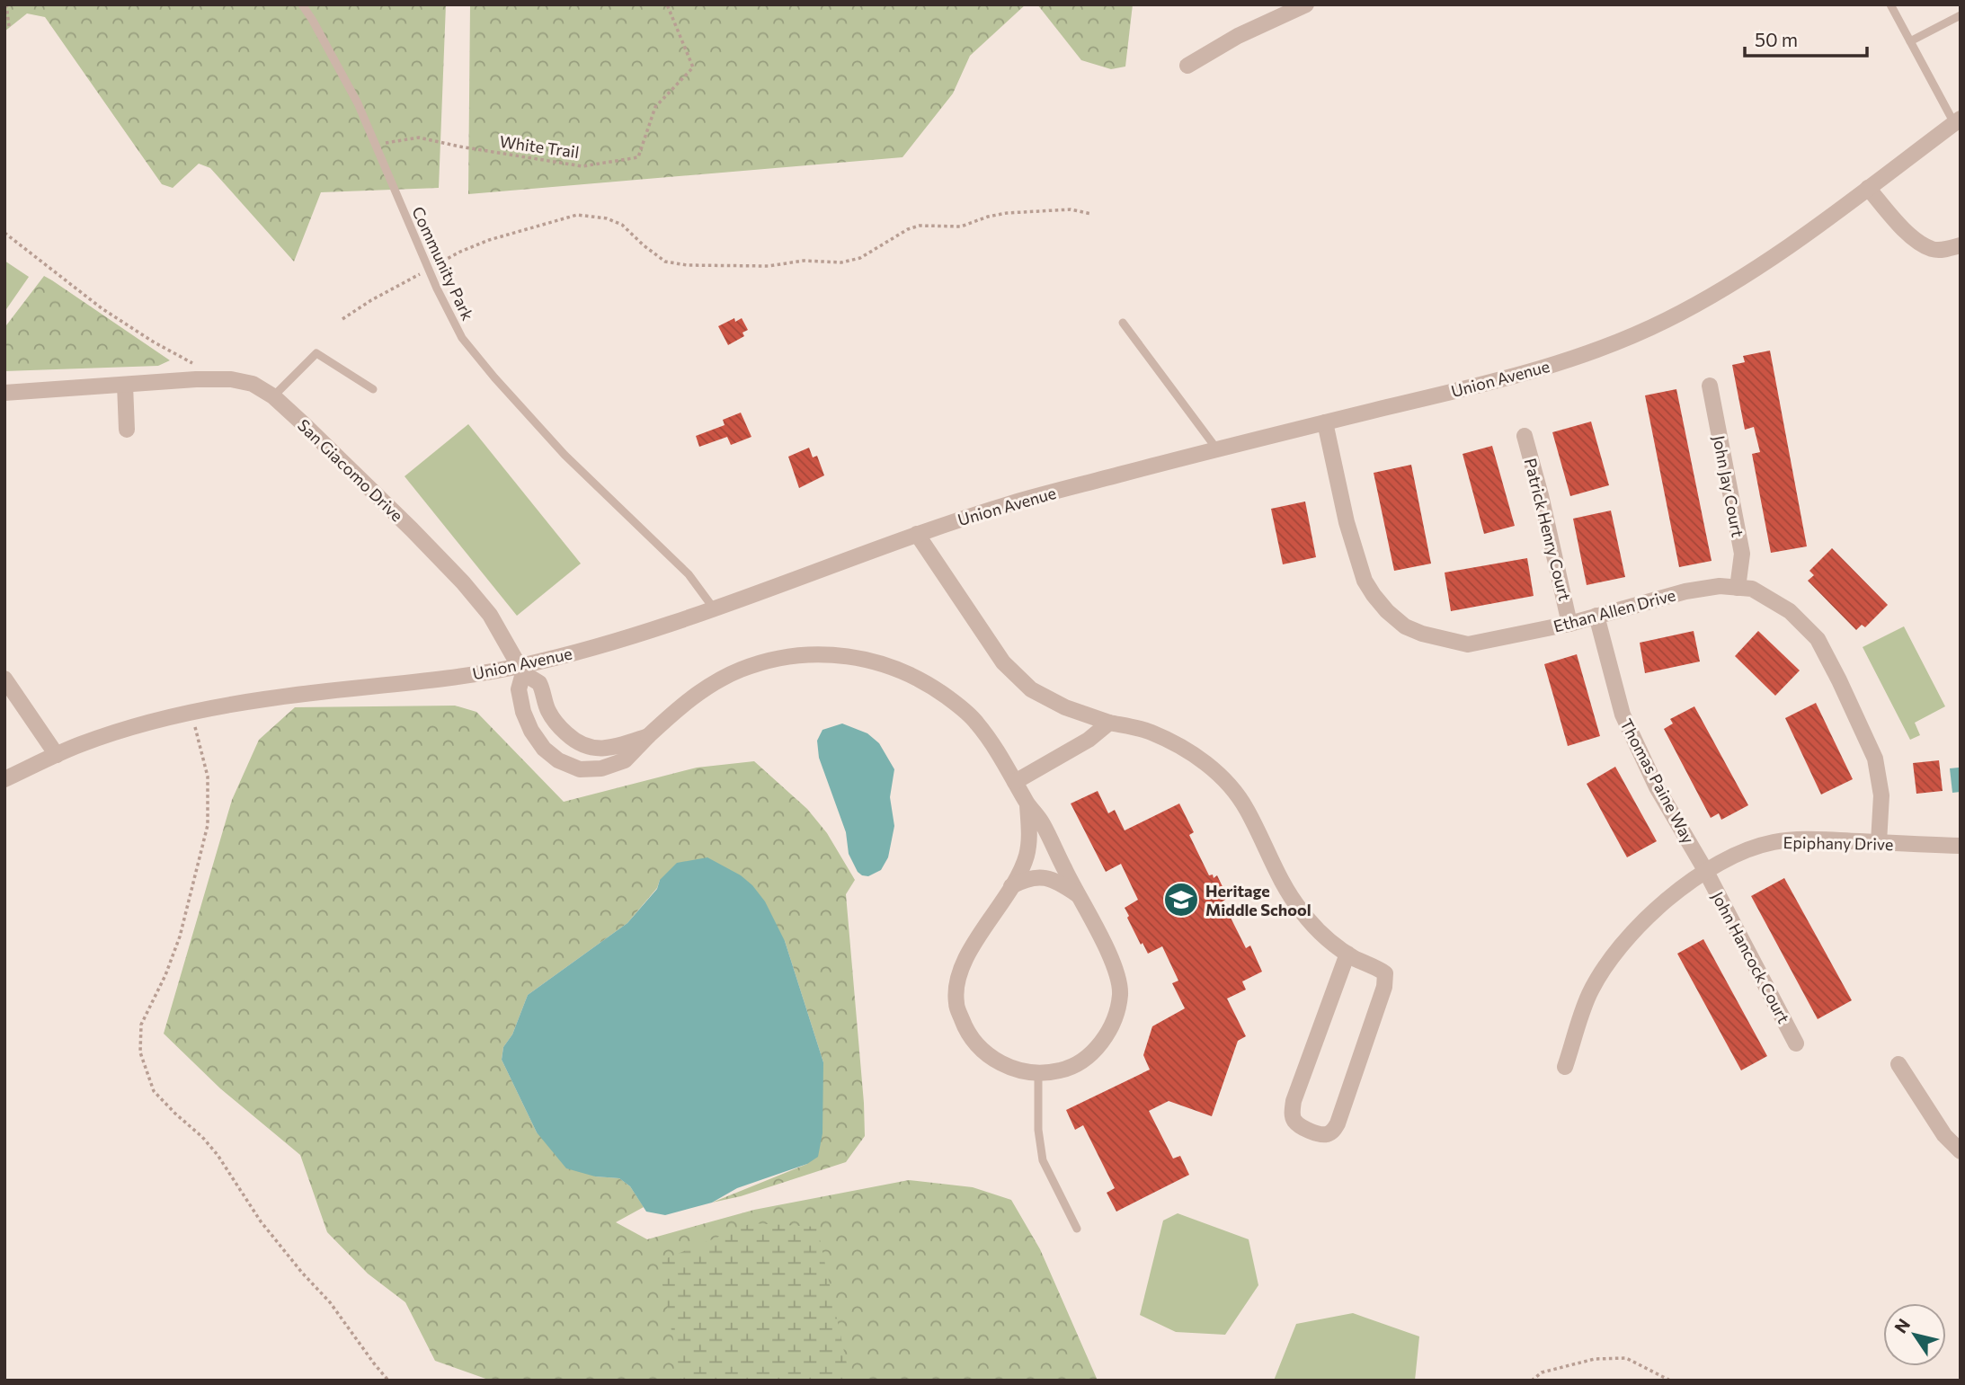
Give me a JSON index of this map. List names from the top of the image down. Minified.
{"streets":{"street":["Union Avenue","San Giacomo Drive","John Jay Court","Patrick Henry Court","Ethan Allen Drive","Thomas Paine Way","Epiphany Drive","John Hancock Court"],"lane":["Community Park"],"path":["White Trail"]},"crossings":[["White Trail","Community Park"],["Community Park","Union Avenue"],["Union Avenue","San Giacomo Drive"],["Union Avenue","Ethan Allen Drive"],["John Jay Court","Ethan Allen Drive"],["Patrick Henry Court","Ethan Allen Drive"],["Ethan Allen Drive","Thomas Paine Way"],["Ethan Allen Drive","Epiphany Drive"],["Thomas Paine Way","Epiphany Drive"],["Thomas Paine Way","John Hancock Court"],["Epiphany Drive","John Hancock Court"]],"places":{"school or university":["Heritage Middle School"]},"scale_bar":"50 m","north":"top left"}
